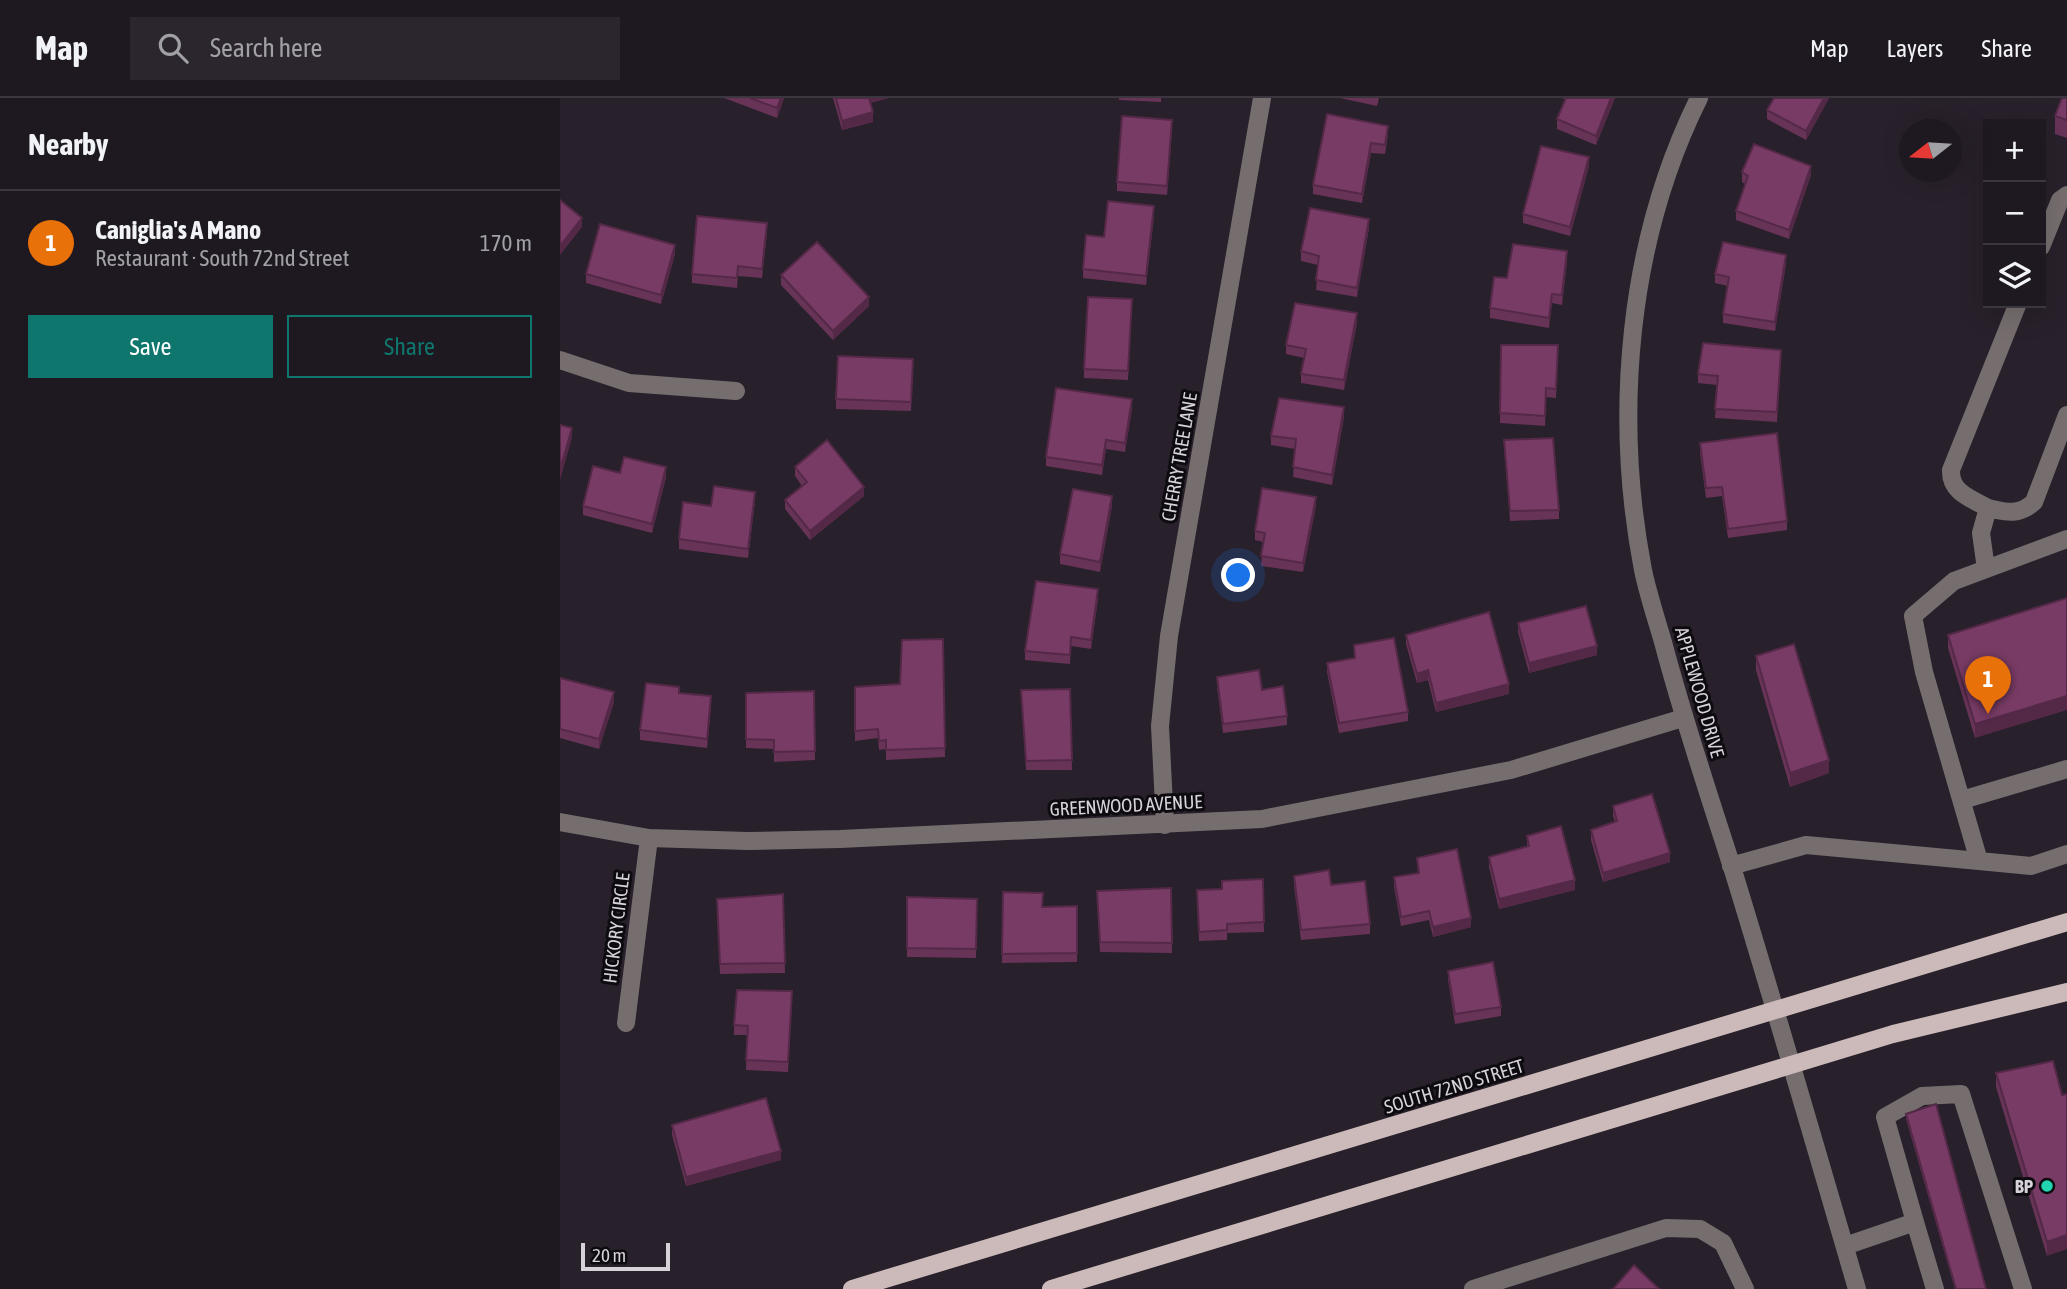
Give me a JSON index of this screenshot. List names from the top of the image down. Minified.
{"streets":{"main road":["SOUTH 72ND STREET"],"street":["CHERRY TREE LANE","APPLEWOOD DRIVE","GREENWOOD AVENUE","HICKORY CIRCLE"]},"crossings":[["CHERRY TREE LANE","GREENWOOD AVENUE"],["APPLEWOOD DRIVE","GREENWOOD AVENUE"],["APPLEWOOD DRIVE","SOUTH 72ND STREET"],["GREENWOOD AVENUE","HICKORY CIRCLE"]],"places":["BP"],"scale_bar":"20 m","north":"left","page":{"header":"Map","search":"Search here","nav":["Map","Layers","Share"],"heading":"Nearby","map_buttons":["+","−"],"list":[{"mark":"1","name":"Caniglia's A Mano","note":"Restaurant · South 72nd Street","value":"170 m"}],"buttons":["Save","Share"],"pins":"1","scale":"20 m"}}
